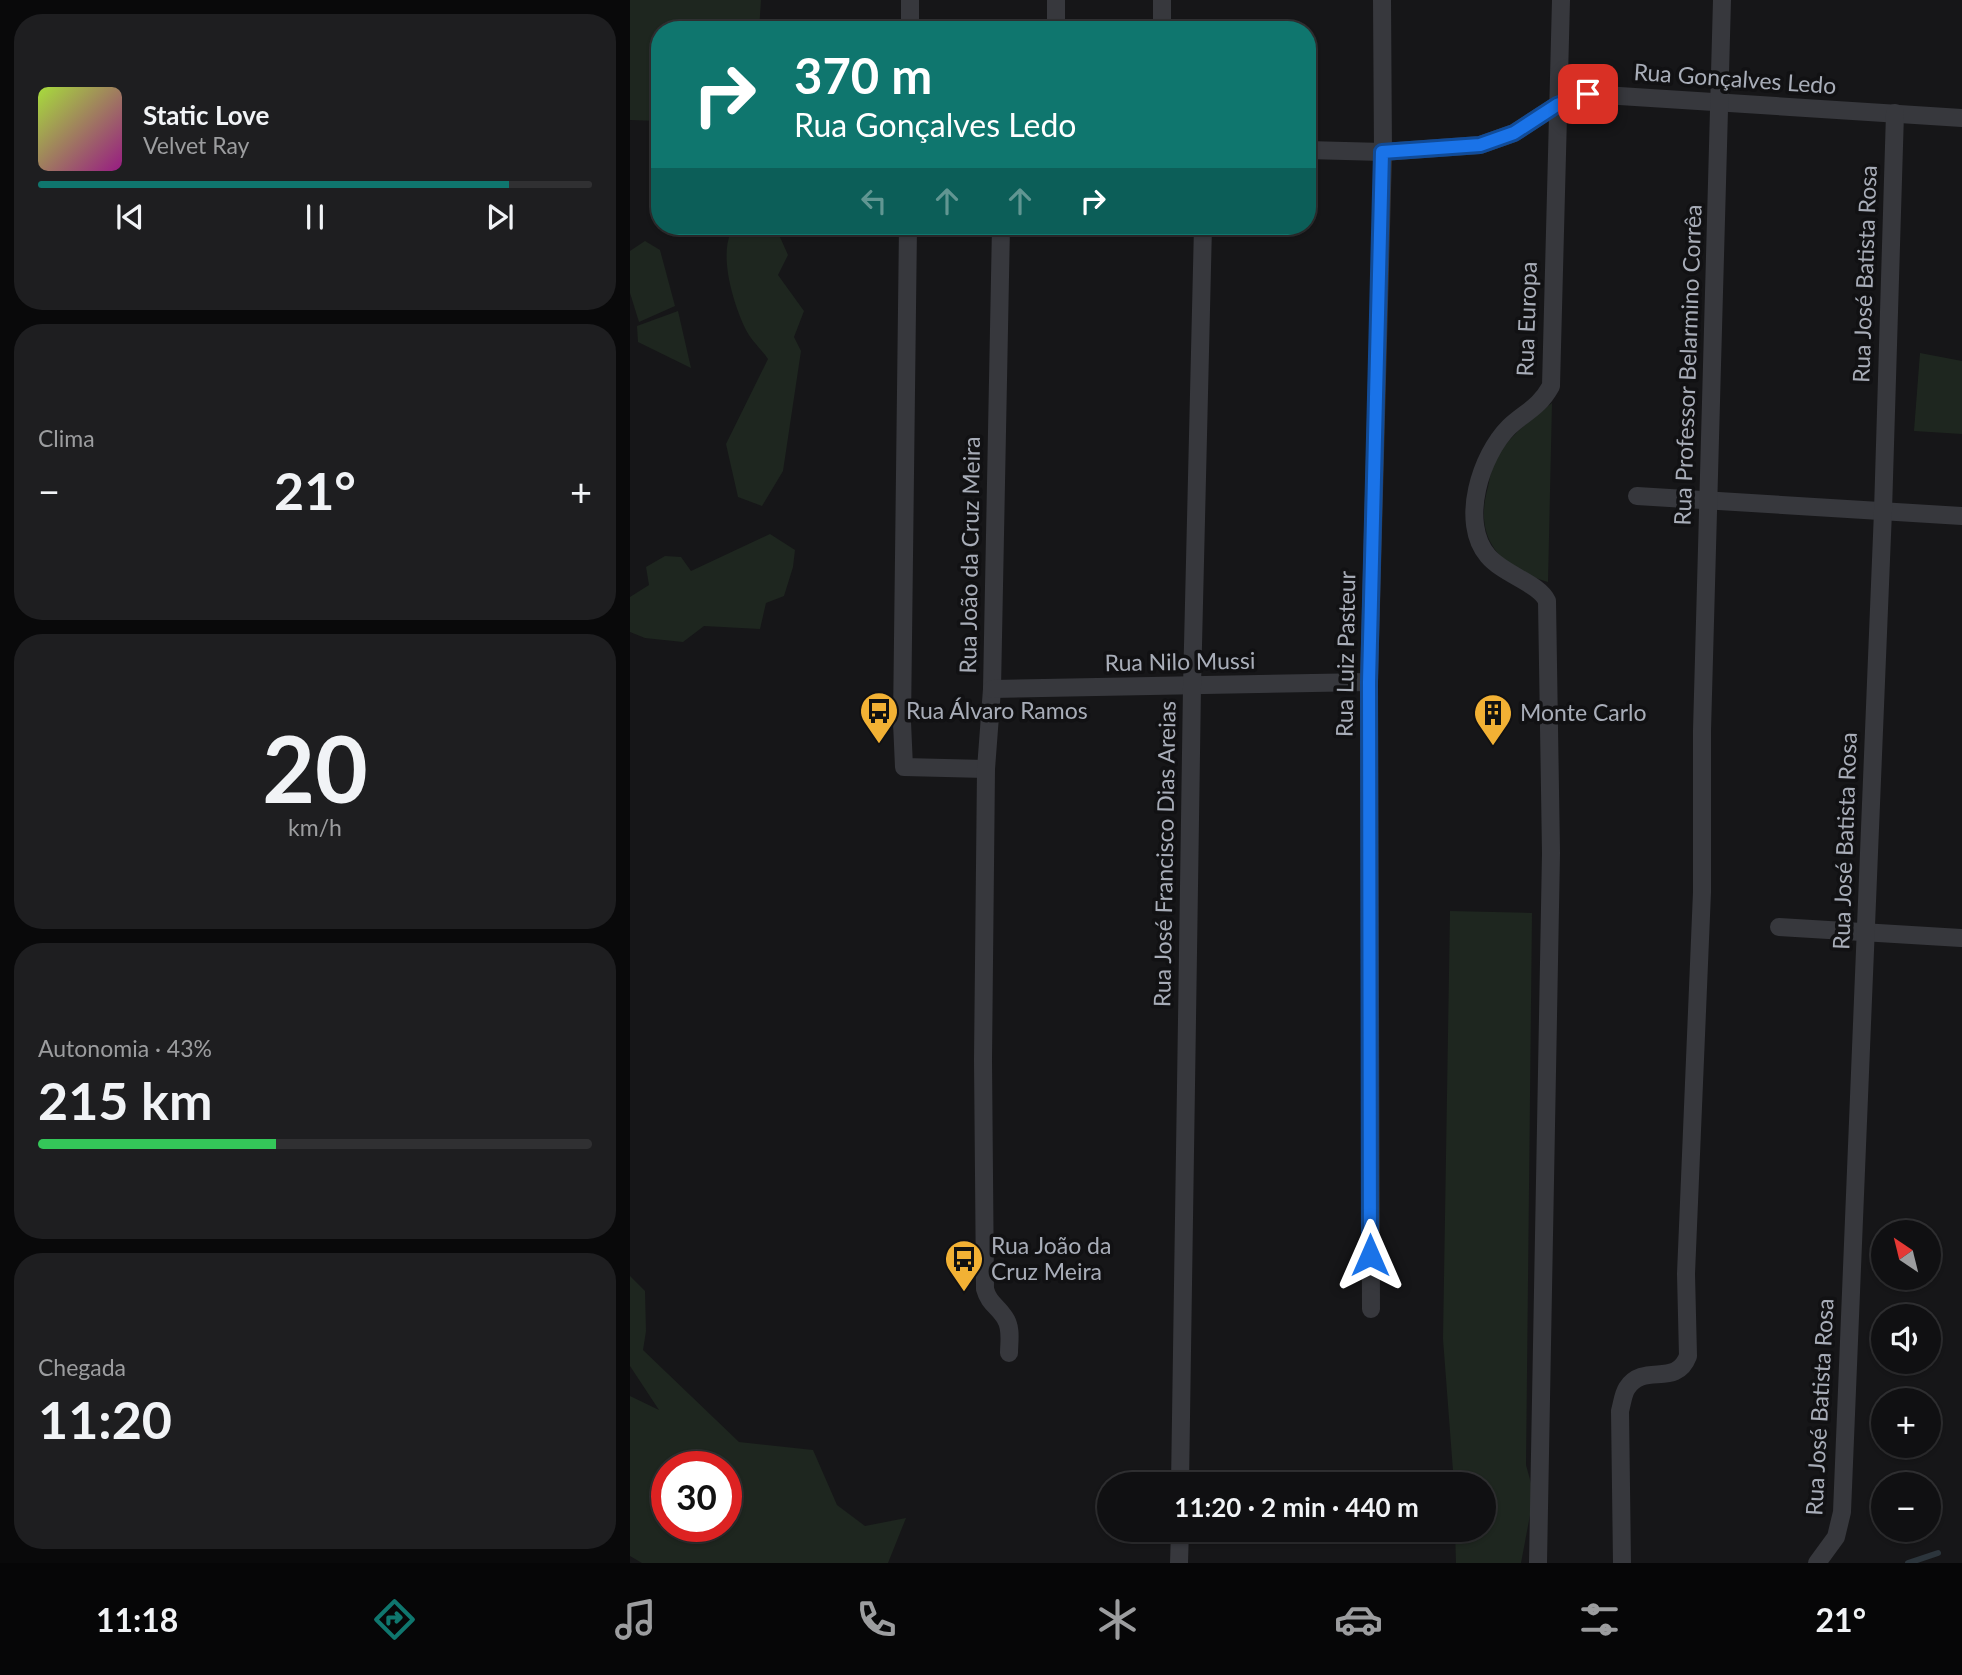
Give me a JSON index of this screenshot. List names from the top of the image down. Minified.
{"streets":{"street":["Rua Gonçalves Ledo","Rua José Batista Rosa","Rua Europa","Rua Professor Belarmino Corrêa","Rua João da Cruz Meira","Rua Luiz Pasteur","Rua Nilo Mussi","Rua José Francisco Dias Areias"]},"crossings":[["Rua Gonçalves Ledo","Rua José Batista Rosa"],["Rua Gonçalves Ledo","Rua Europa"],["Rua Gonçalves Ledo","Rua Professor Belarmino Corrêa"],["Rua Gonçalves Ledo","Rua Luiz Pasteur"],["Rua João da Cruz Meira","Rua Nilo Mussi"],["Rua Luiz Pasteur","Rua Nilo Mussi"],["Rua Nilo Mussi","Rua José Francisco Dias Areias"]],"places":{"bus stop":["Rua Álvaro Ramos","Rua João da Cruz Meira"],"building":["Monte Carlo"]},"north":"top left","page":{"turn":["370 m","Rua Gonçalves Ledo"],"song":["Static Love","Velvet Ray"],"tile":["Clima",["20","km/h"],["Autonomia · 43%","215 km"],["Chegada","11:20"]],"heat":["−","21°","+"],"map_buttons":["+","−"],"limit":"30","trip":"11:20 · 2 min · 440 m","tabs":["11:18","21°"]}}
